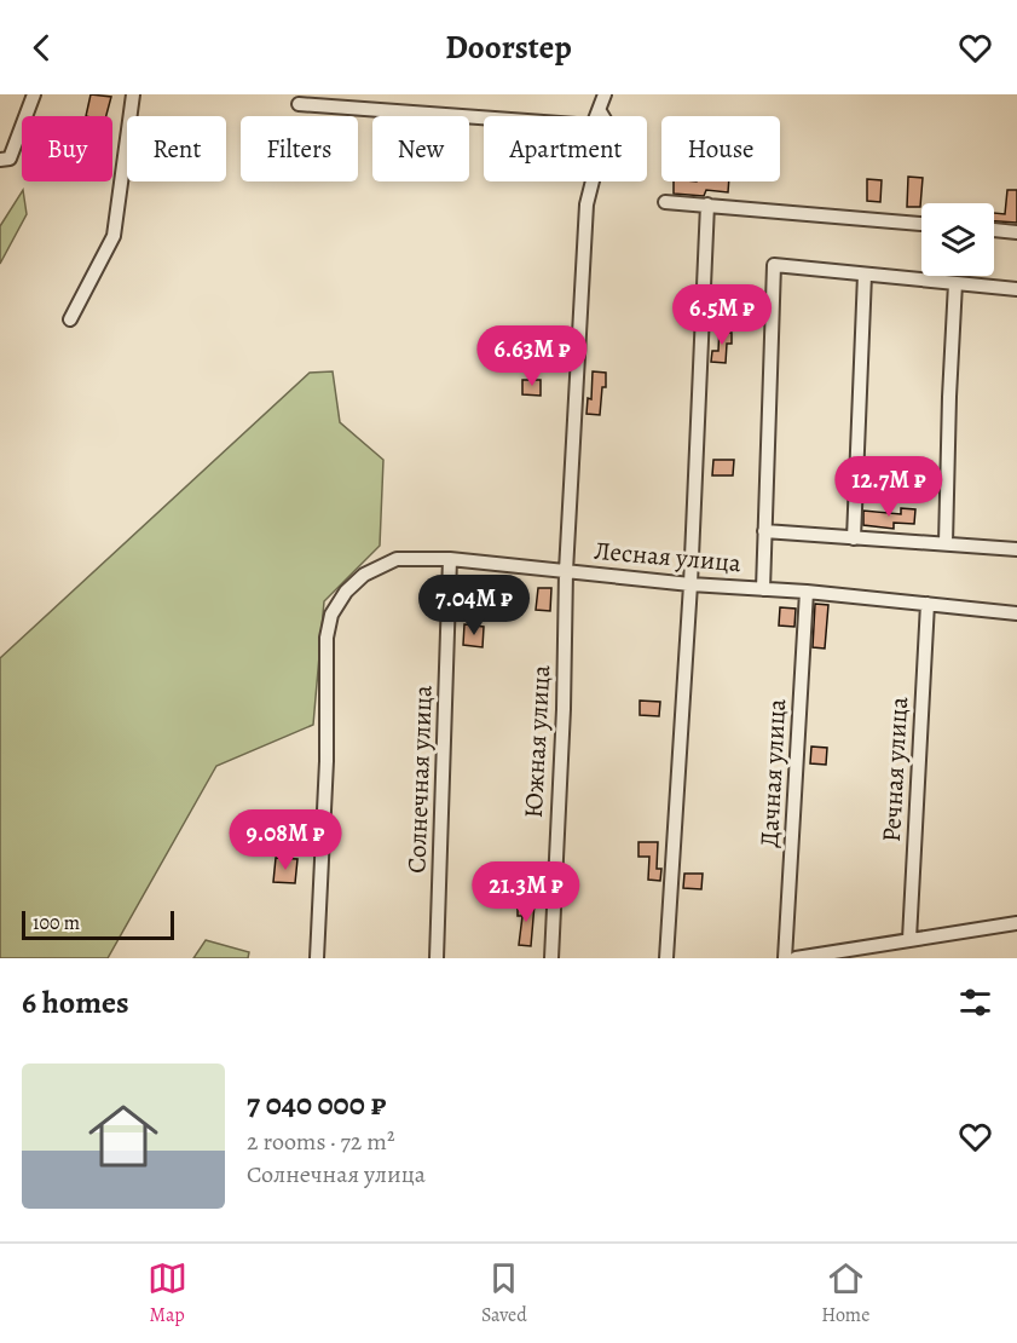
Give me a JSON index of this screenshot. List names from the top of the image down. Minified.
{"streets":{"street":["Лесная улица","Южная улица","Речная улица","Дачная улица","Солнечная улица"]},"crossings":[["Лесная улица","Южная улица"],["Лесная улица","Речная улица"],["Лесная улица","Дачная улица"],["Лесная улица","Солнечная улица"]],"scale_bar":"100 m","page":{"header":"Doorstep","chip":["Buy","Rent","Filters","New","Apartment","House"],"price":["6.5M ₽","6.63M ₽","12.7M ₽","7.04M ₽","9.08M ₽","21.3M ₽"],"scale":"100 m","heading":"6 homes","list":[{"name":"7 040 000 ₽","note":"2 rooms · 72 m² · Солнечная улица"}],"tabs":["Map","Saved","Home"]}}
